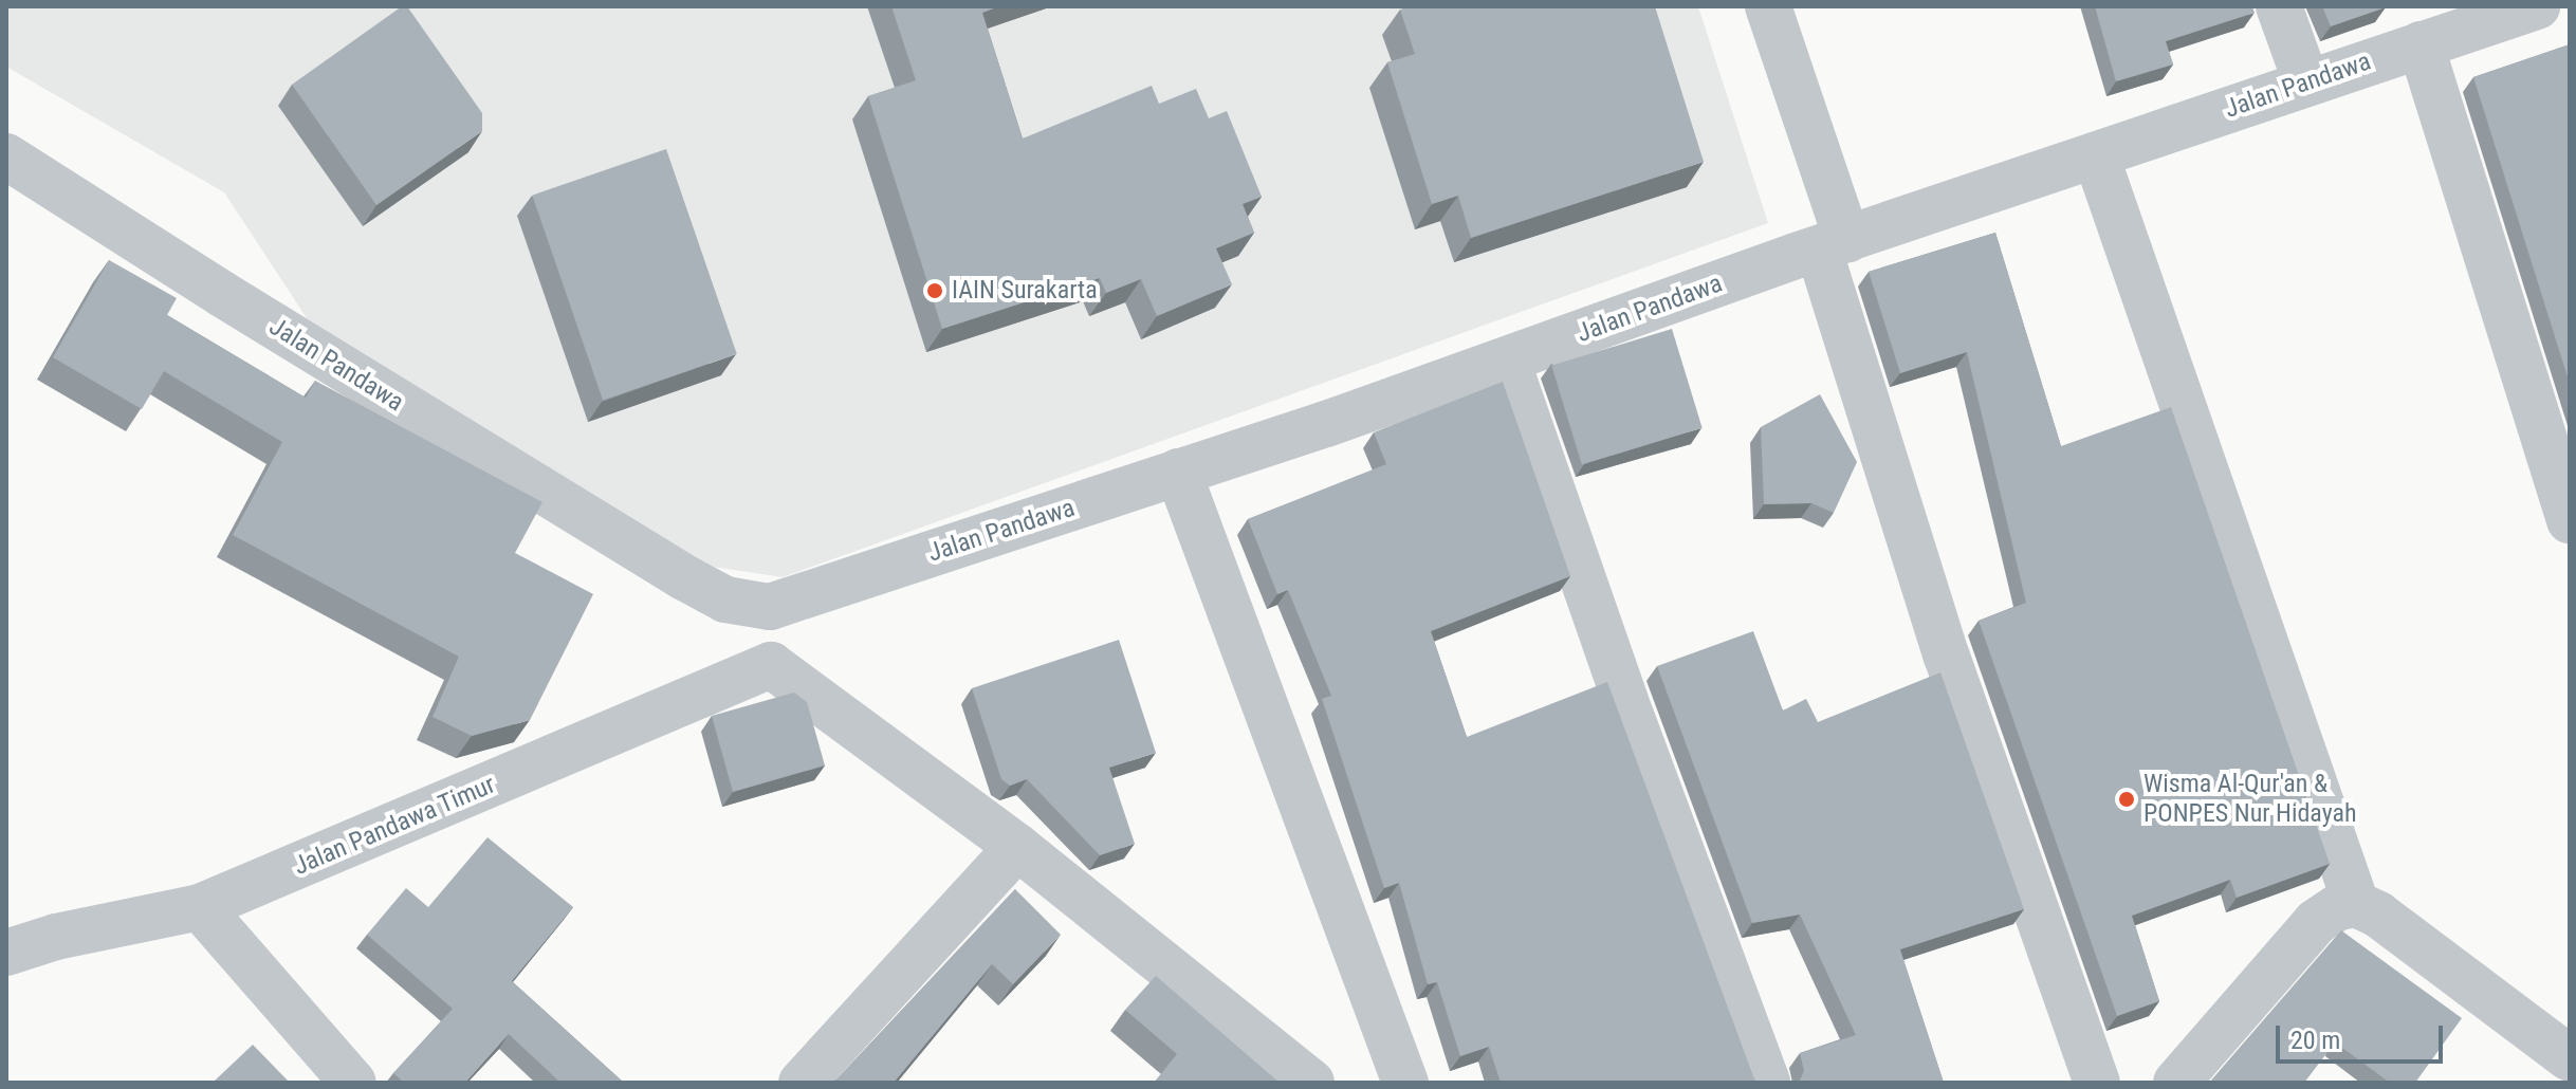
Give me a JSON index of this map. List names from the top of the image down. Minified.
{"streets":{"street":["Jalan Pandawa","Jalan Pandawa Timur"]},"places":["IAIN Surakarta","Wisma Al-Qur'an & PONPES Nur Hidayah"],"scale_bar":"20 m"}
